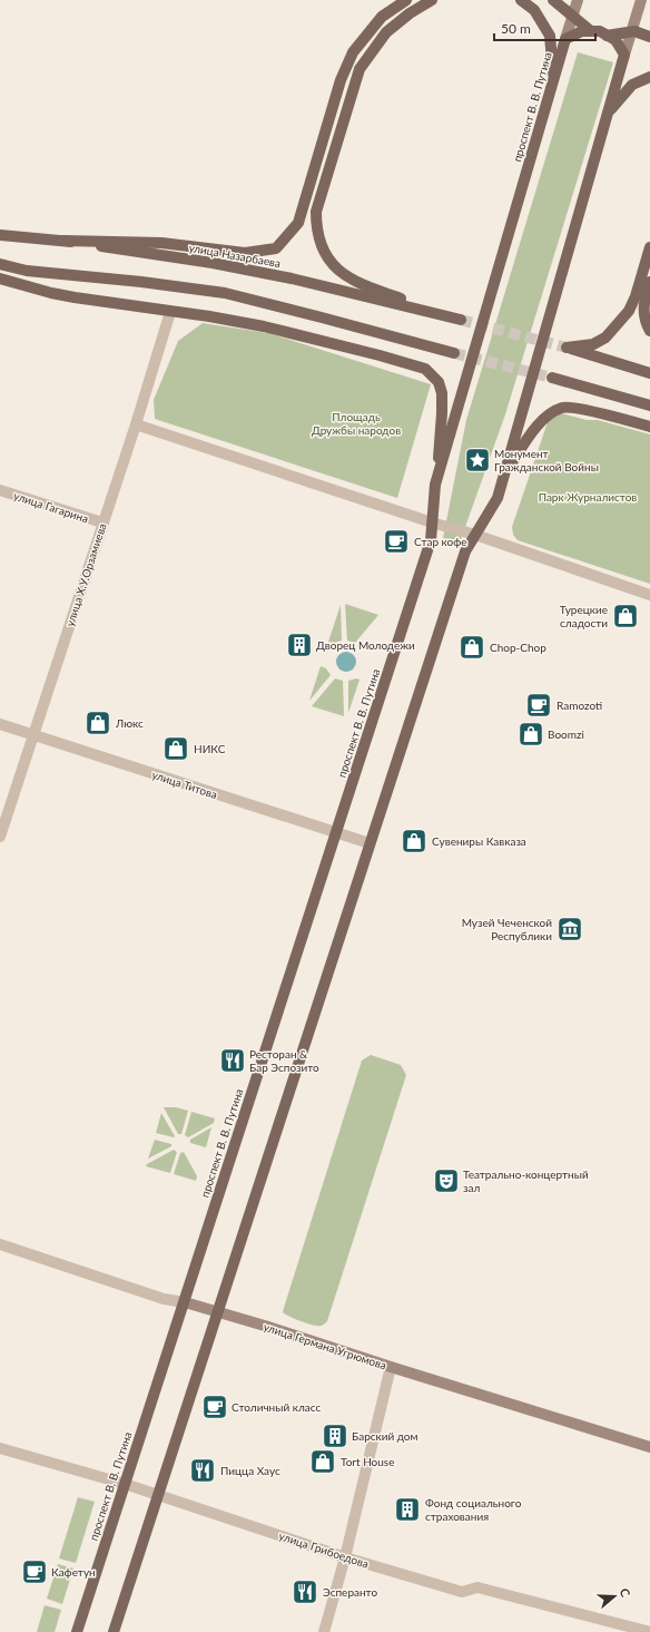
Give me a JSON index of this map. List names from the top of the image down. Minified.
{"streets":{"main road":["проспект В. В. Путина","улица Назарбаева"],"street":["улица Гагарина","улица Х.У.Орзамиева","улица Титова","улица Германа Угрюмова","улица Грибоедова"]},"crossings":[["проспект В. В. Путина","улица Титова"],["проспект В. В. Путина","улица Германа Угрюмова"],["проспект В. В. Путина","улица Грибоедова"],["улица Гагарина","улица Х.У.Орзамиева"],["улица Х.У.Орзамиева","улица Титова"]],"parks":["Площадь Дружбы народов","Парк Журналистов"],"places":{"place":["Монумент Гражданской Войны"],"cafe":["Стар кофе","Ramozoti","Столичный класс","Кафетун"],"shop":["Турецкие сладости","Chop-Chop","Люкс","Boomzi","НИКС","Сувениры Кавказа","Tort House"],"building":["Дворец Молодежи","Барский дом","Фонд социального страхования"],"museum":["Музей Чеченской Республики"],"restaurant":["Ресторан & Бар Эспозито","Пицца Хаус","Эсперанто"],"theatre":["Театрально-концертный зал"]},"scale_bar":"50 m","north":"right"}
